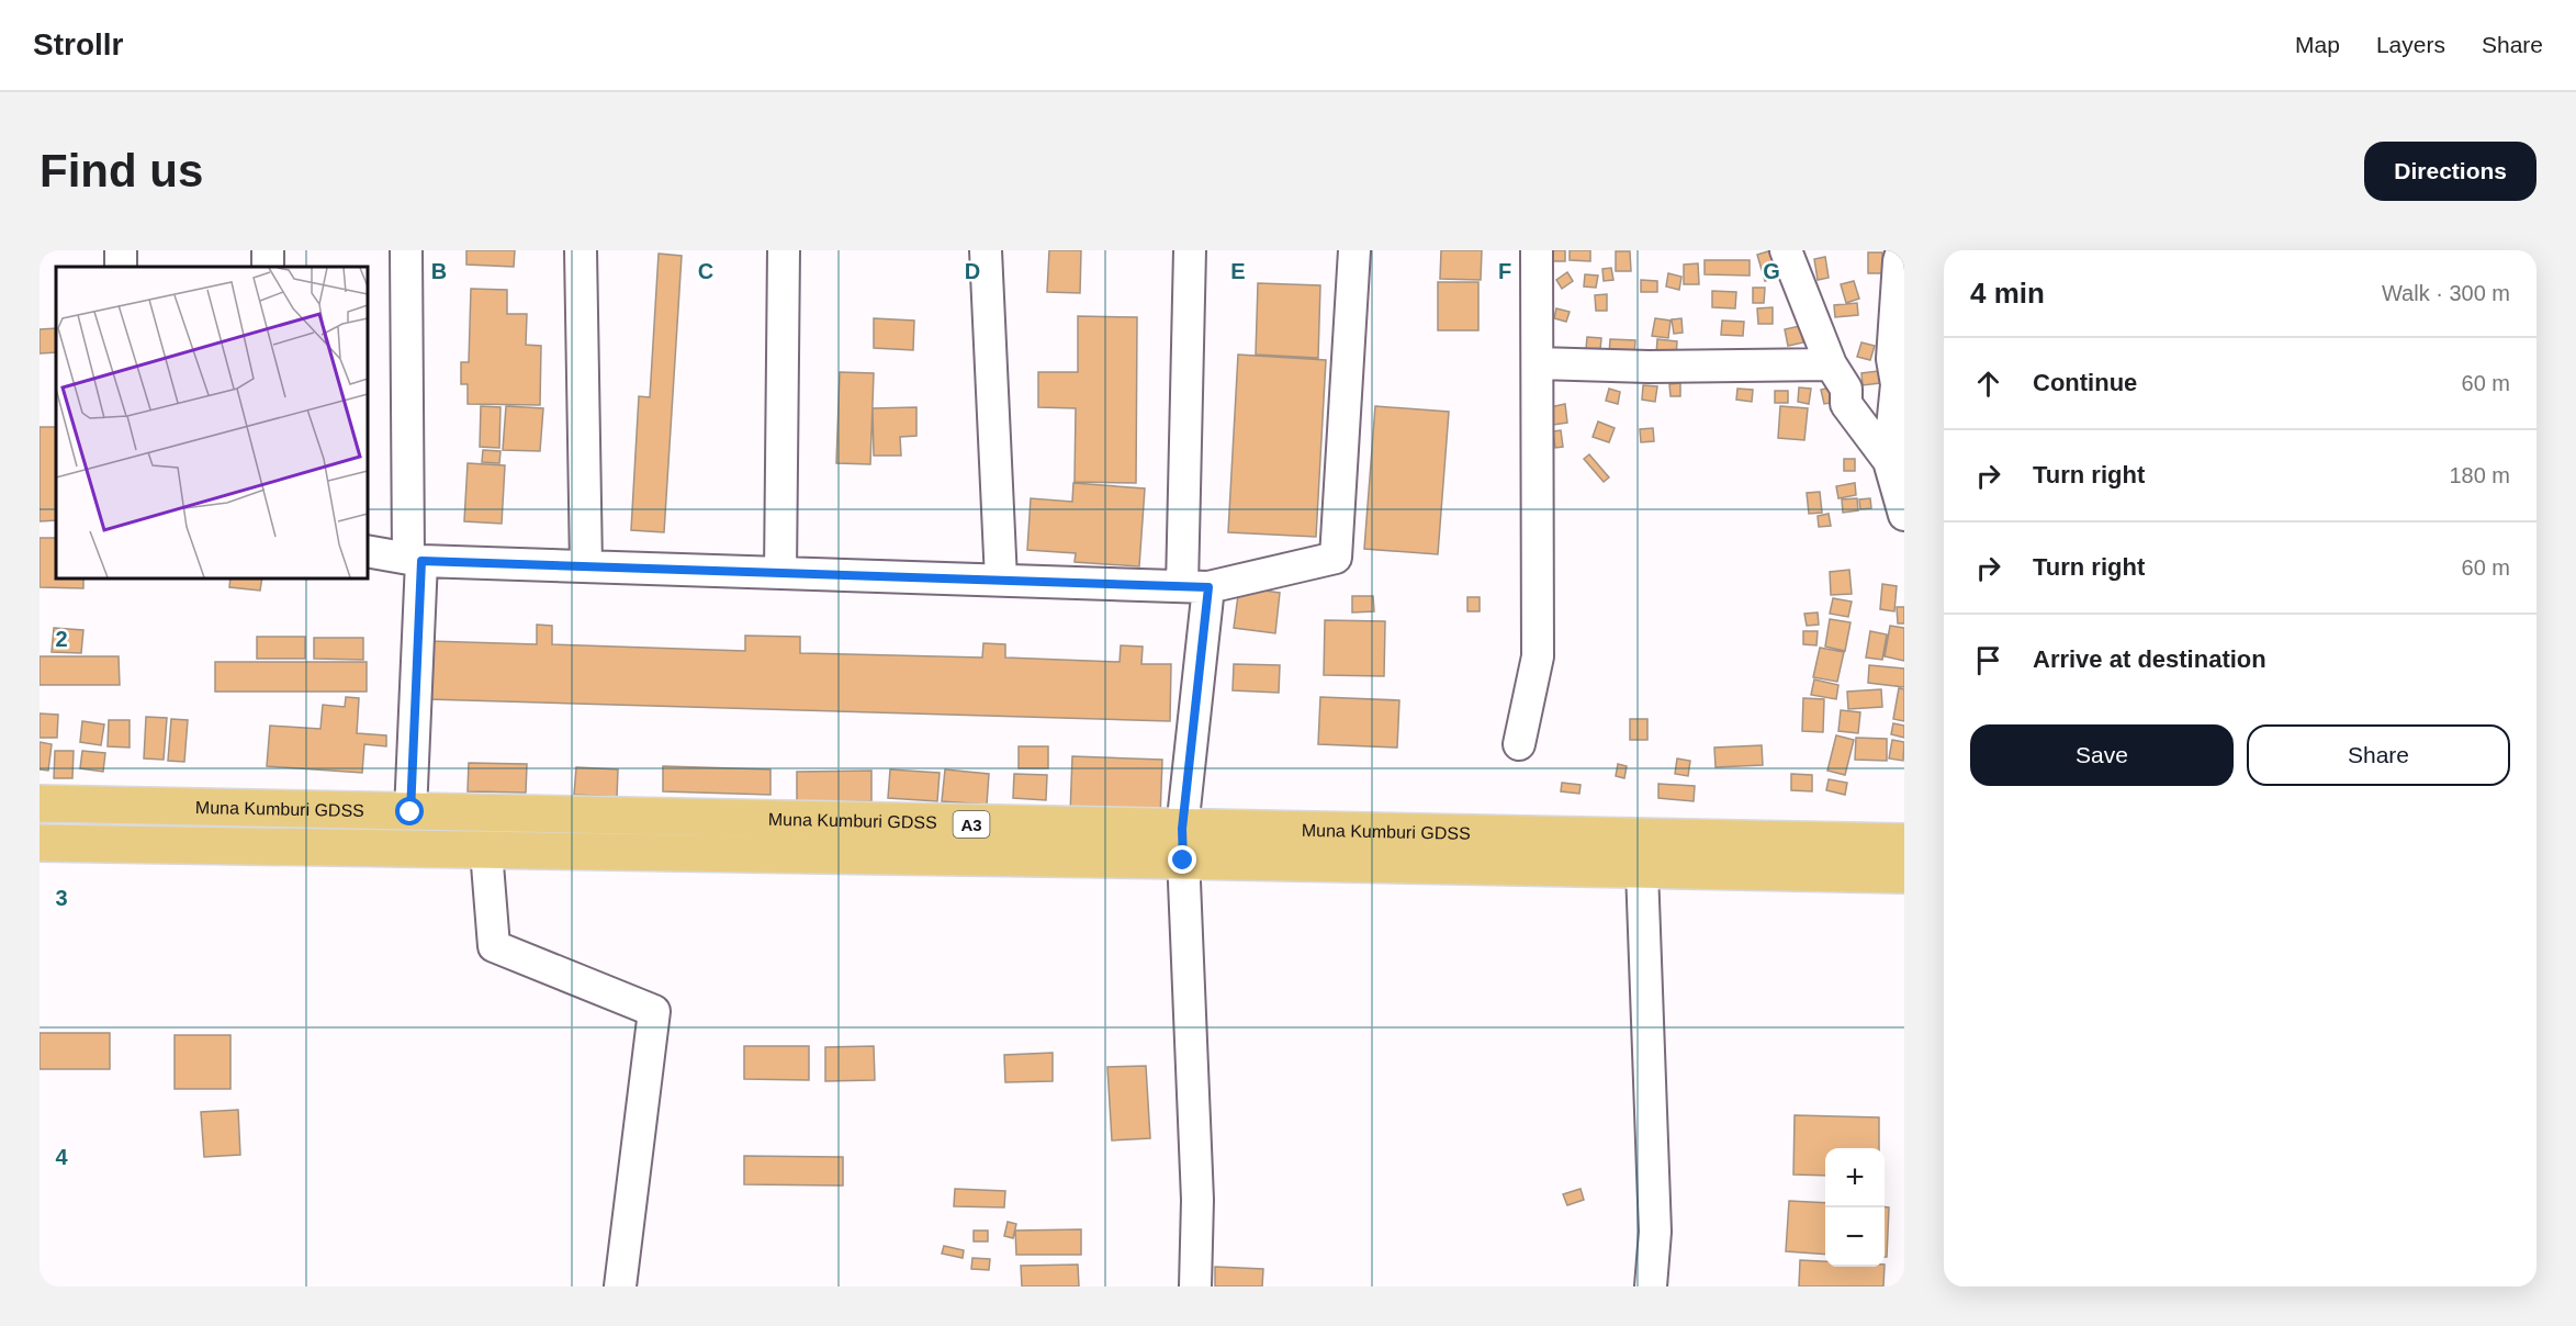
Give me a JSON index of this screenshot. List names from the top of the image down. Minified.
{"streets":{"highway":["Muna Kumburi GDSS","A3"]},"page":{"header":"Strollr","nav":["Map","Layers","Share"],"buttons":["Directions",["Save","Share"]],"title":"Find us","heading":["4 min","Walk · 300 m"],"list":[["Continue","60 m"],["Turn right","180 m"],["Turn right","60 m"],"Arrive at destination"],"map_buttons":["+","−"]},"grid":{"columns":["B","C","D","E","F","G"],"rows":["2","3","4"]}}
